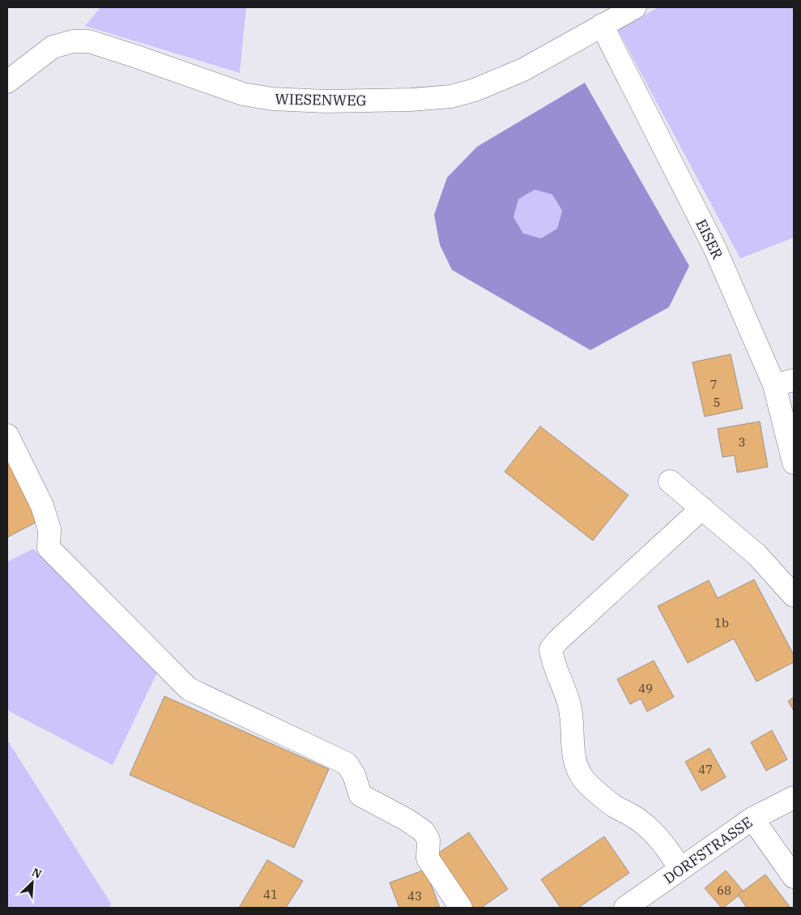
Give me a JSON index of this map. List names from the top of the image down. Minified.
{"streets":{"street":["WIESENWEG","EISER","DORFSTRASSE"]},"crossings":[["WIESENWEG","EISER"]],"house_numbers":["7","5","3","1b","49","47","68","41","43"],"north":"top right"}
